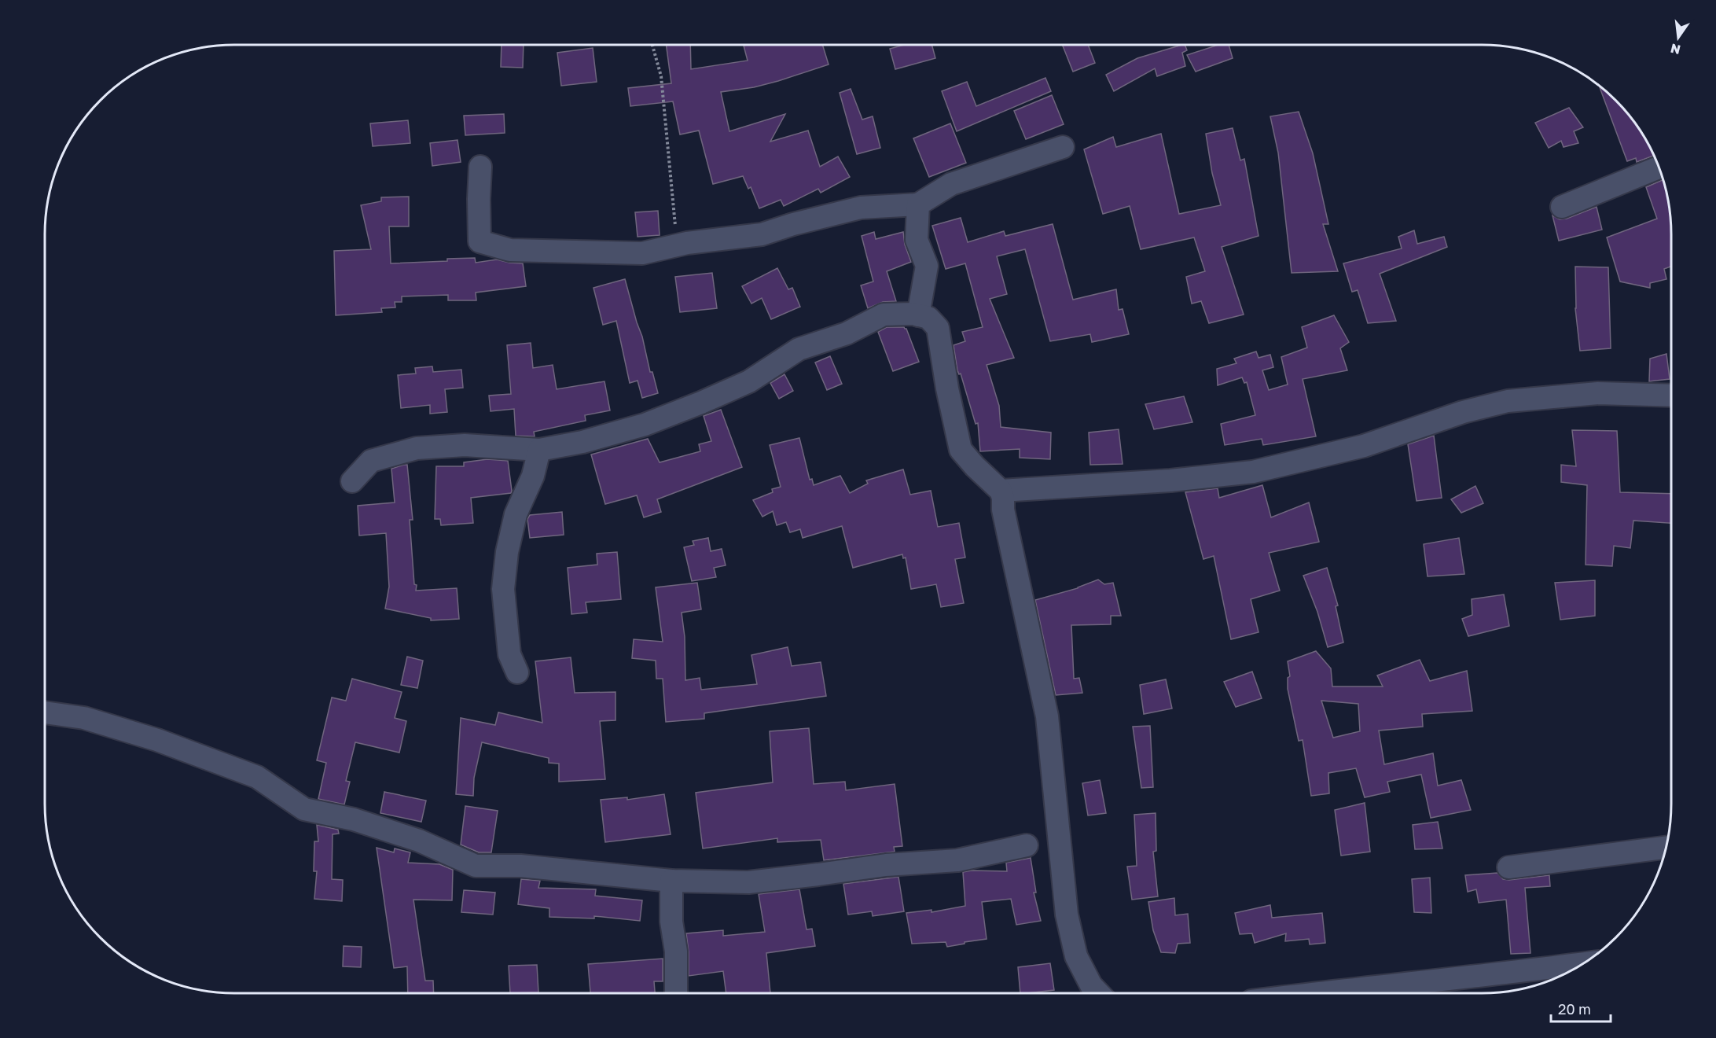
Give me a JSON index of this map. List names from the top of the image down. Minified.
{"scale_bar":"20 m","north":"bottom"}
